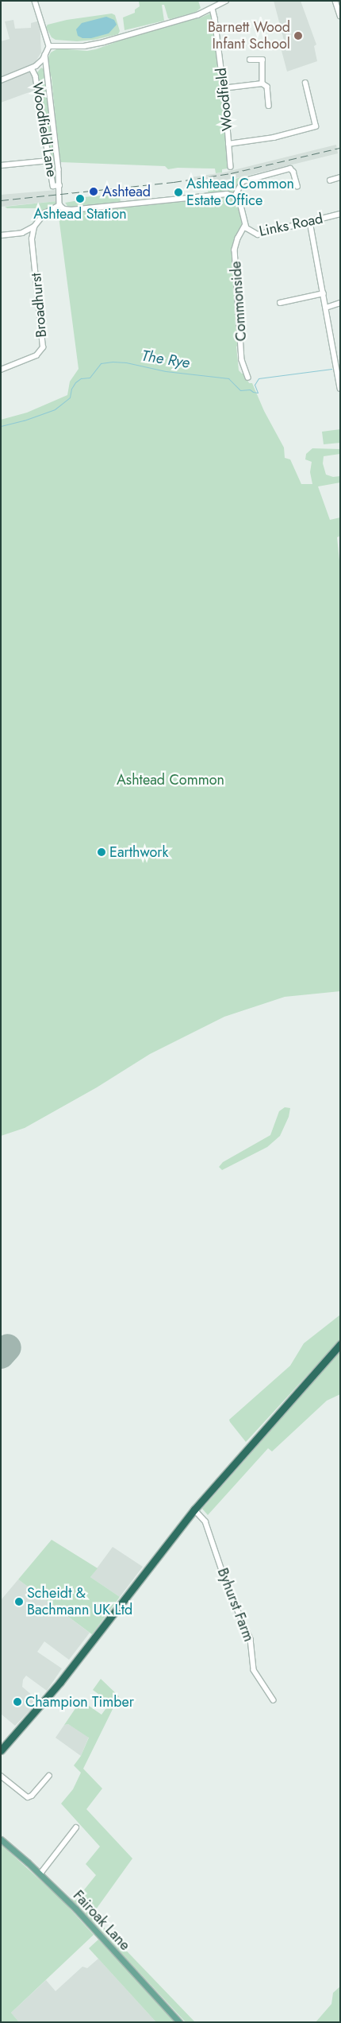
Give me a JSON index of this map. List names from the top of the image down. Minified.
{"streets":{"main road":["Fairoak Lane"],"street":["Woodfield","Woodfield Lane","Links Road","Commonside","Broadhurst","Byhurst Farm"]},"crossings":[["Links Road","Commonside"]],"water":["The Rye"],"parks":["Ashtead Common"],"places":["Barnett Wood Infant School","Ashtead","Ashtead Common Estate Office","Ashtead Station","Earthwork","Scheidt & Bachmann UK Ltd","Champion Timber"]}
